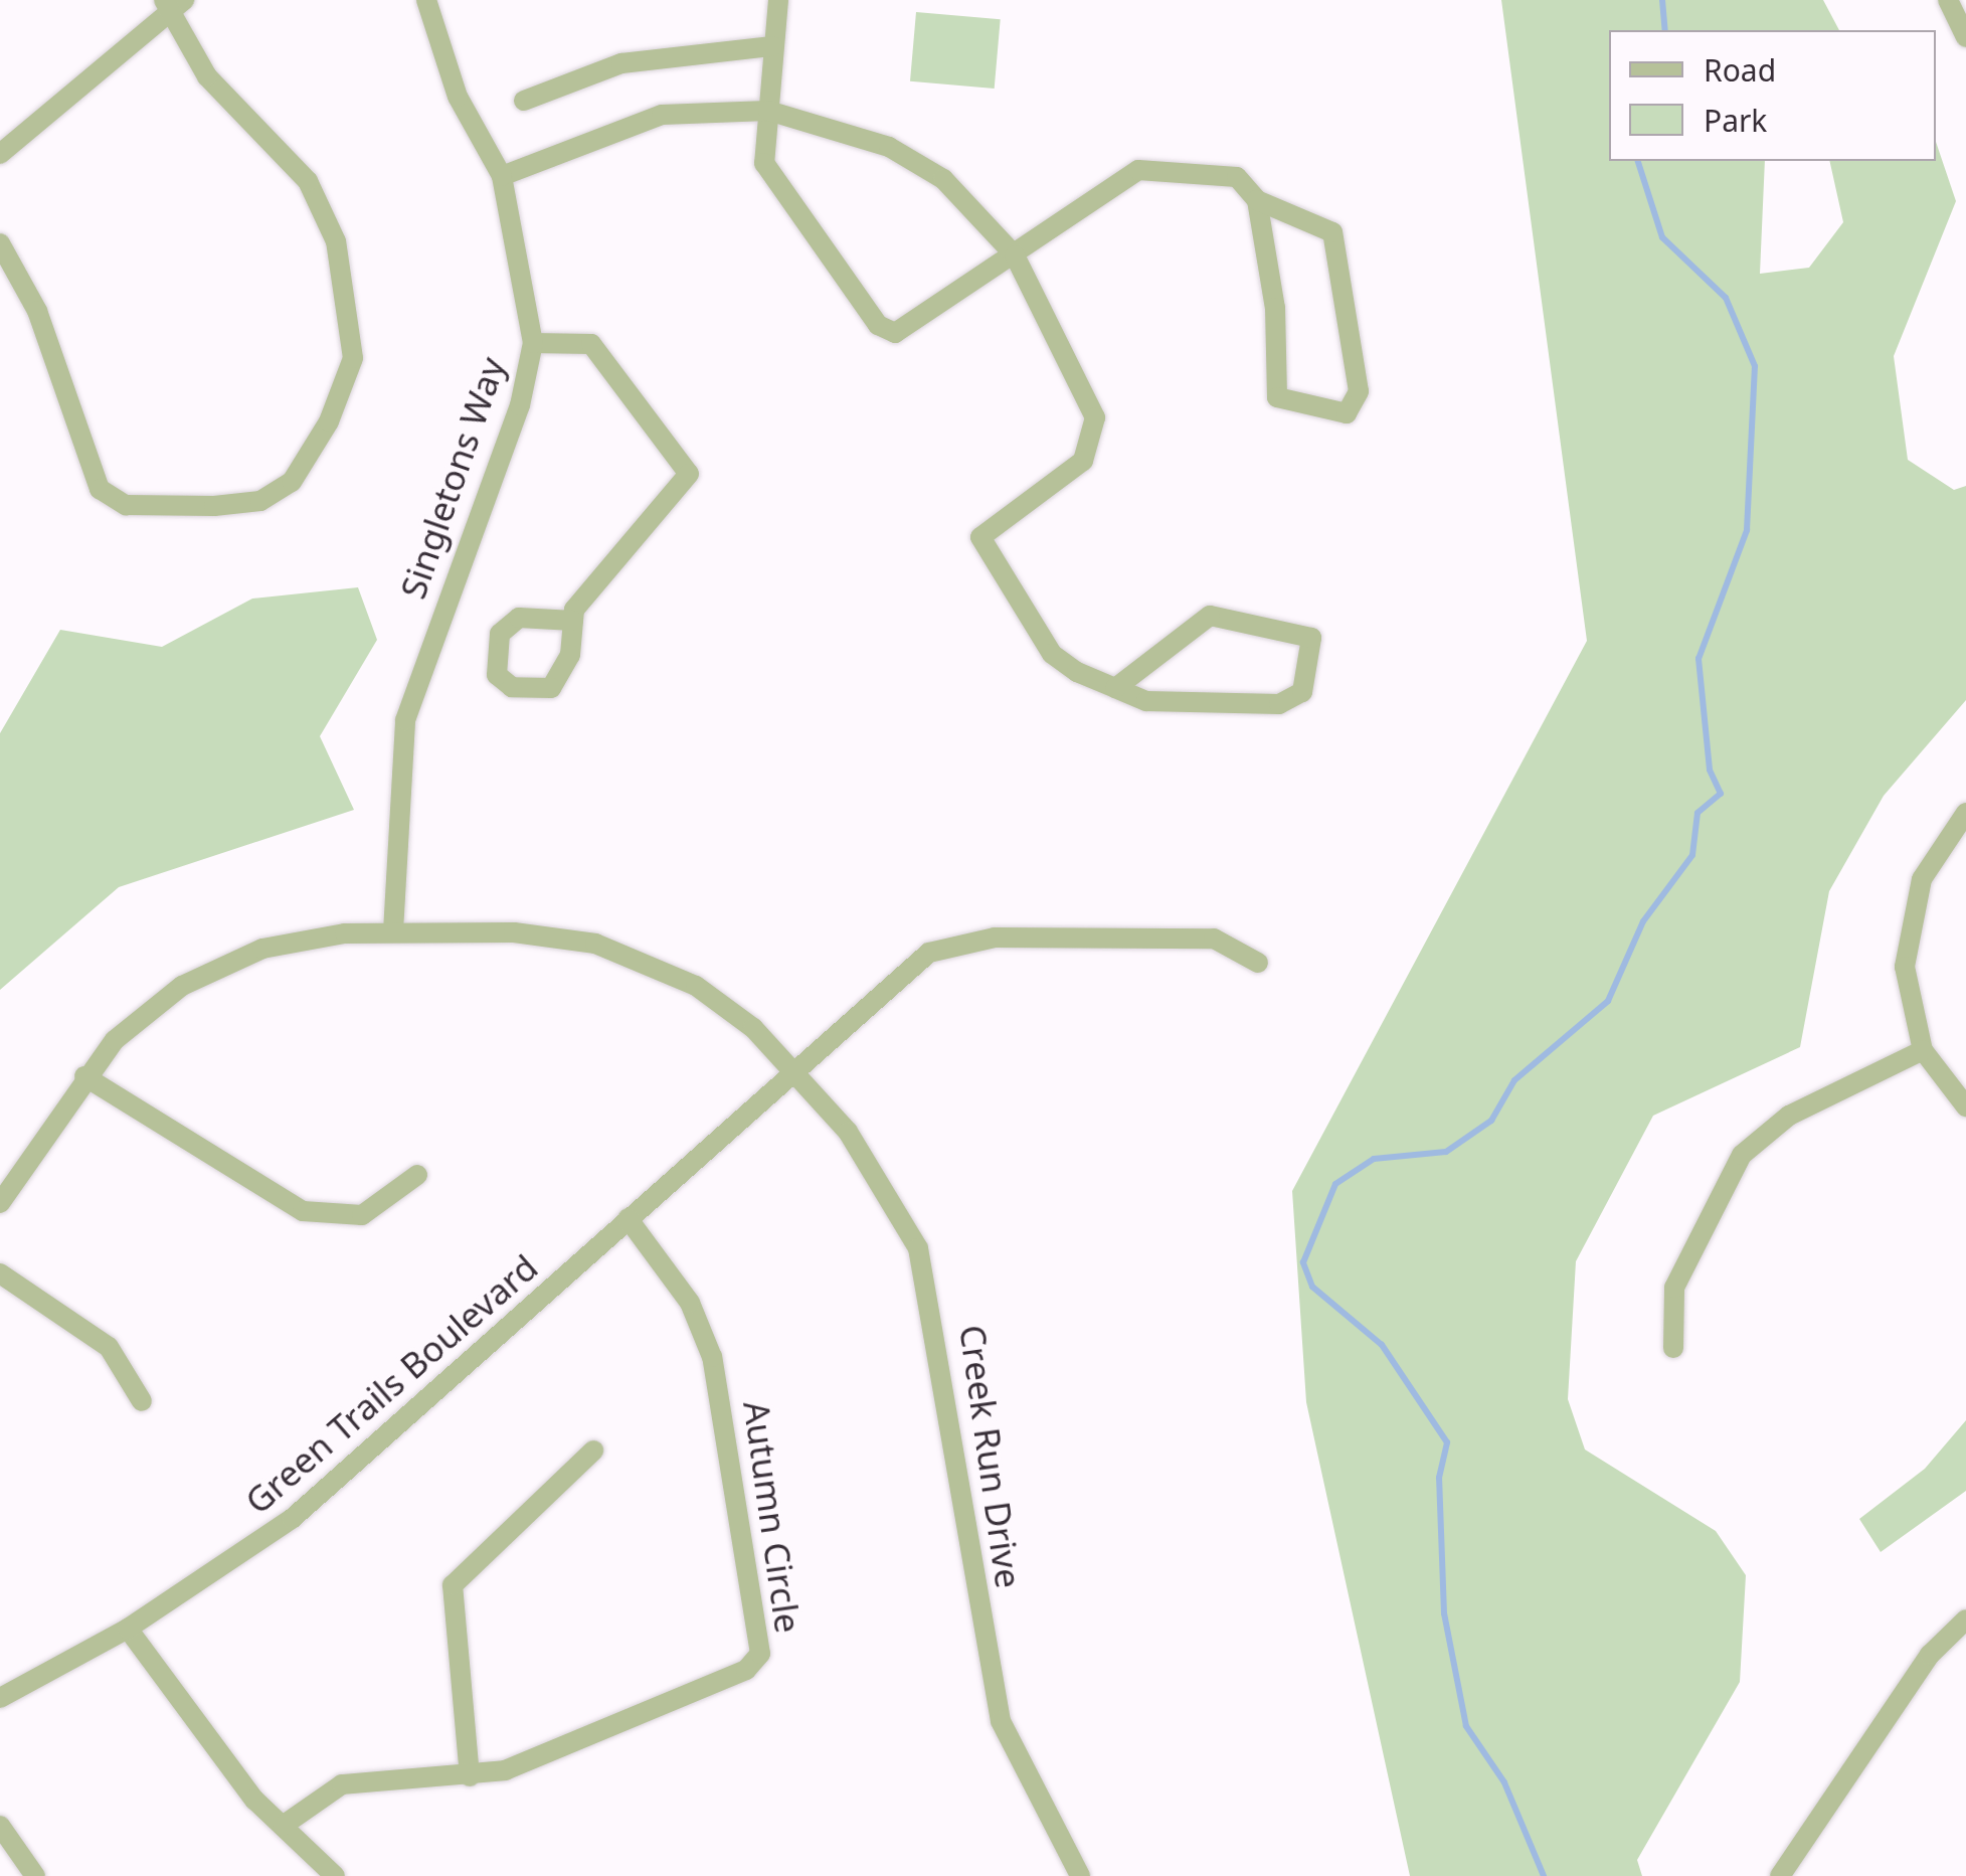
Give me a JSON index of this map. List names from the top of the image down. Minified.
{"streets":{"street":["Singletons Way","Green Trails Boulevard","Creek Run Drive","Autumn Circle"]},"crossings":[["Singletons Way","Creek Run Drive"],["Green Trails Boulevard","Creek Run Drive"],["Green Trails Boulevard","Autumn Circle"]],"legend":["Road","Park"]}
